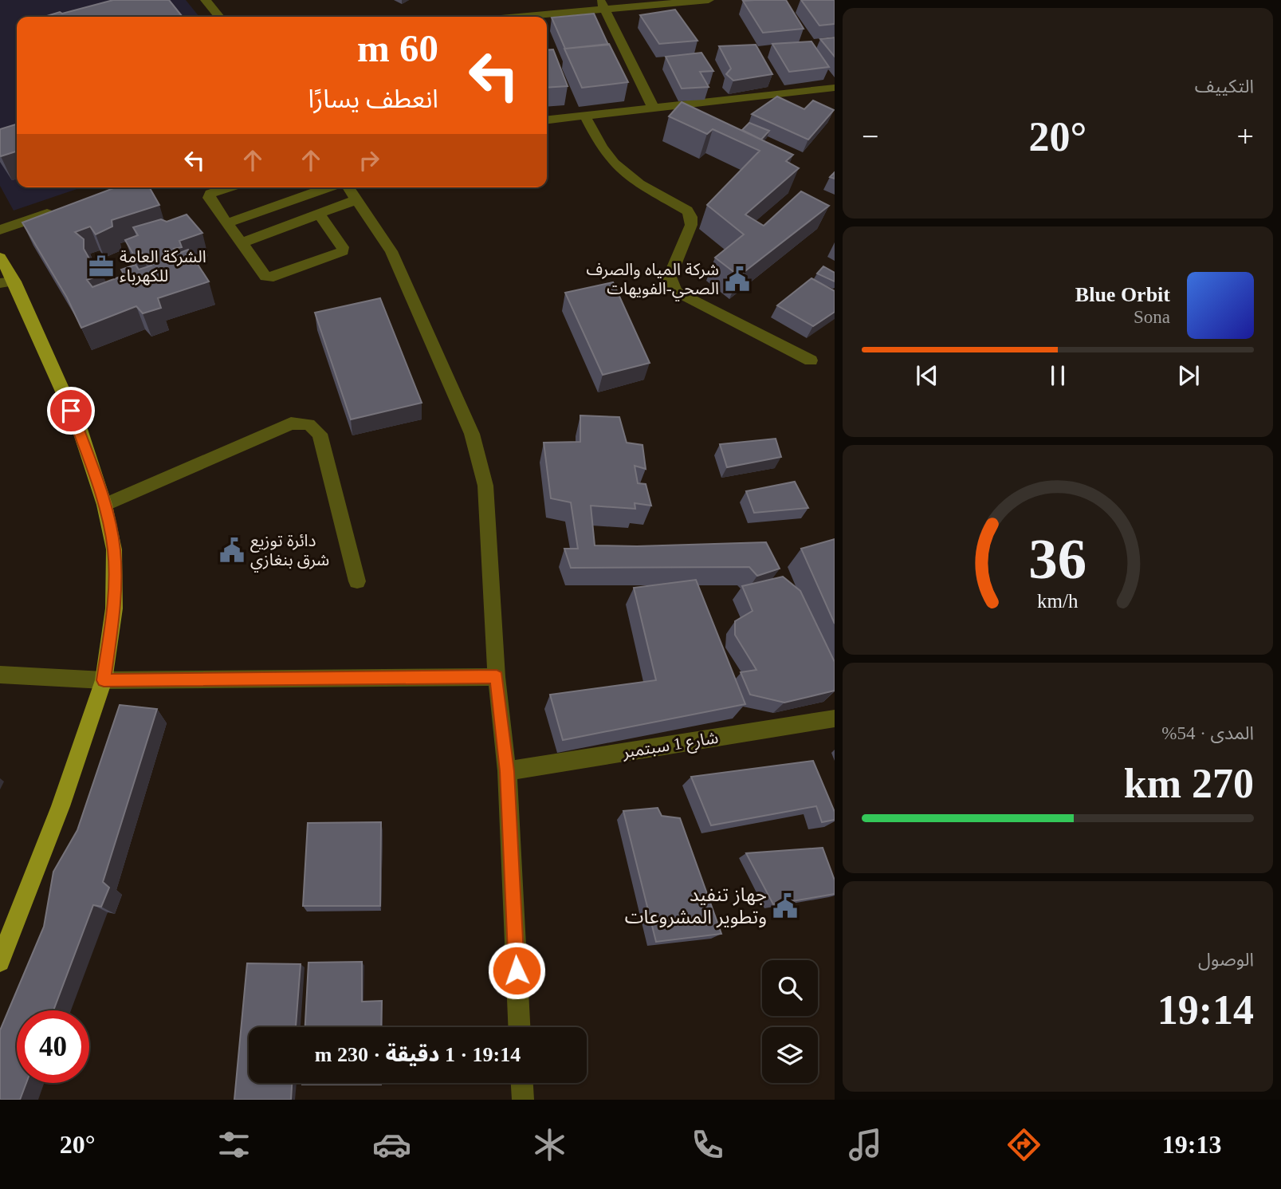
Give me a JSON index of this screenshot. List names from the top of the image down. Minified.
{"streets":{"street":["شارع 1 سبتمبر"]},"places":{"office":["الشركة العامة للكهرباء"],"public building":["شركة المياه والصرف الصحي-الفويهات","دائرة توزيع شرق بنغازي","جهاز تنفيد وتطوير المشروعات"]},"page":{"tile":["التكييف",["المدى · 54%","270 km"],["الوصول","19:14"]],"turn":["60 m","انعطف يسارًا"],"heat":["−","20°","+"],"song":["Blue Orbit","Sona"],"limit":"40","trip":"19:14 · 1 دقيقة · 230 m","tabs":["19:13","20°"],"gauge":["36","km/h"]}}
